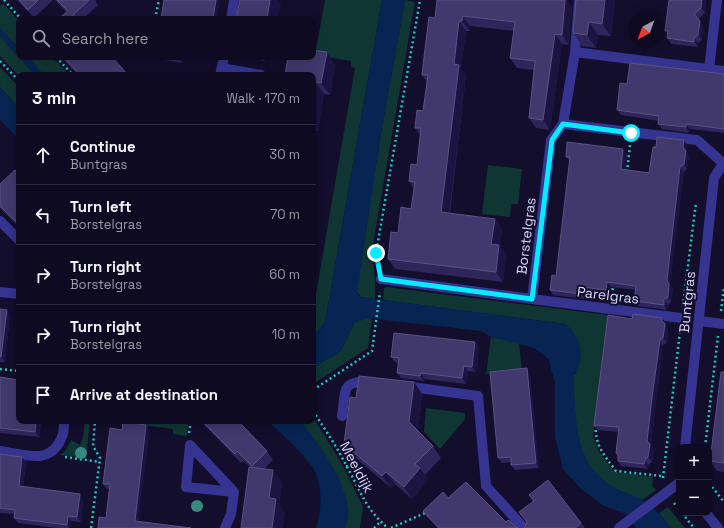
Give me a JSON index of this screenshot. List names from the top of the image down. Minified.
{"streets":{"street":["Borstelgras","Parelgras","Buntgras"],"path":["Meeldijk"]},"crossings":[["Borstelgras","Parelgras"],["Borstelgras","Buntgras"]],"north":"bottom left","page":{"search":"Search here","heading":["3 min","Walk · 170 m"],"list":[["Continue","Buntgras","30 m"],["Turn left","Borstelgras","70 m"],["Turn right","Borstelgras","60 m"],["Turn right","Borstelgras","10 m"],"Arrive at destination"],"map_buttons":["+","−"]}}
